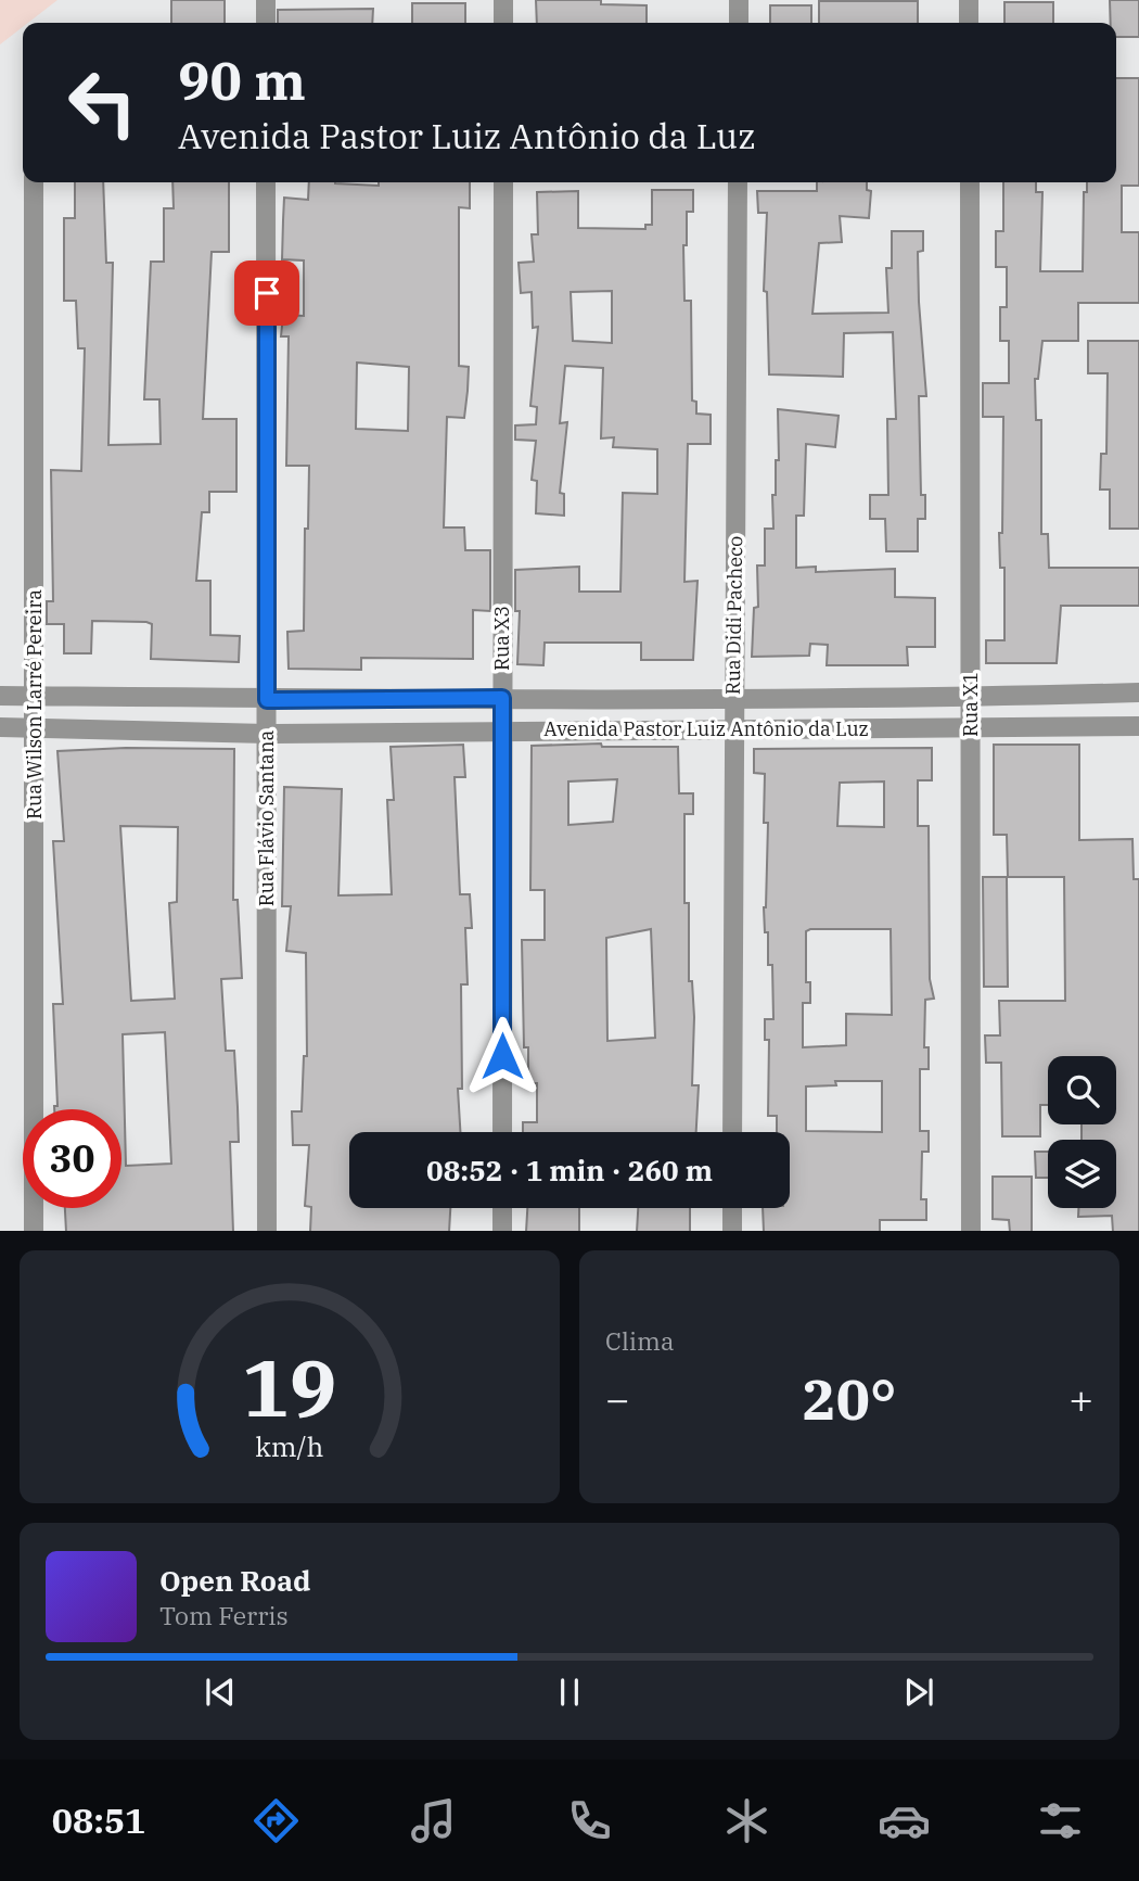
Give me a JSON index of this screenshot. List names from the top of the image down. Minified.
{"streets":{"street":["Rua Didi Pacheco","Rua X3","Rua Wilson Larré Pereira","Rua X1","Avenida Pastor Luiz Antônio da Luz","Rua Flávio Santana"]},"crossings":[["Rua Didi Pacheco","Avenida Pastor Luiz Antônio da Luz"],["Rua X3","Avenida Pastor Luiz Antônio da Luz"],["Rua Wilson Larré Pereira","Avenida Pastor Luiz Antônio da Luz"],["Rua X1","Avenida Pastor Luiz Antônio da Luz"],["Avenida Pastor Luiz Antônio da Luz","Rua Flávio Santana"]],"page":{"turn":["90 m","Avenida Pastor Luiz Antônio da Luz"],"limit":"30","trip":"08:52 · 1 min · 260 m","tile":"Clima","heat":["−","20°","+"],"song":["Open Road","Tom Ferris"],"tabs":"08:51","gauge":["19","km/h"]}}
